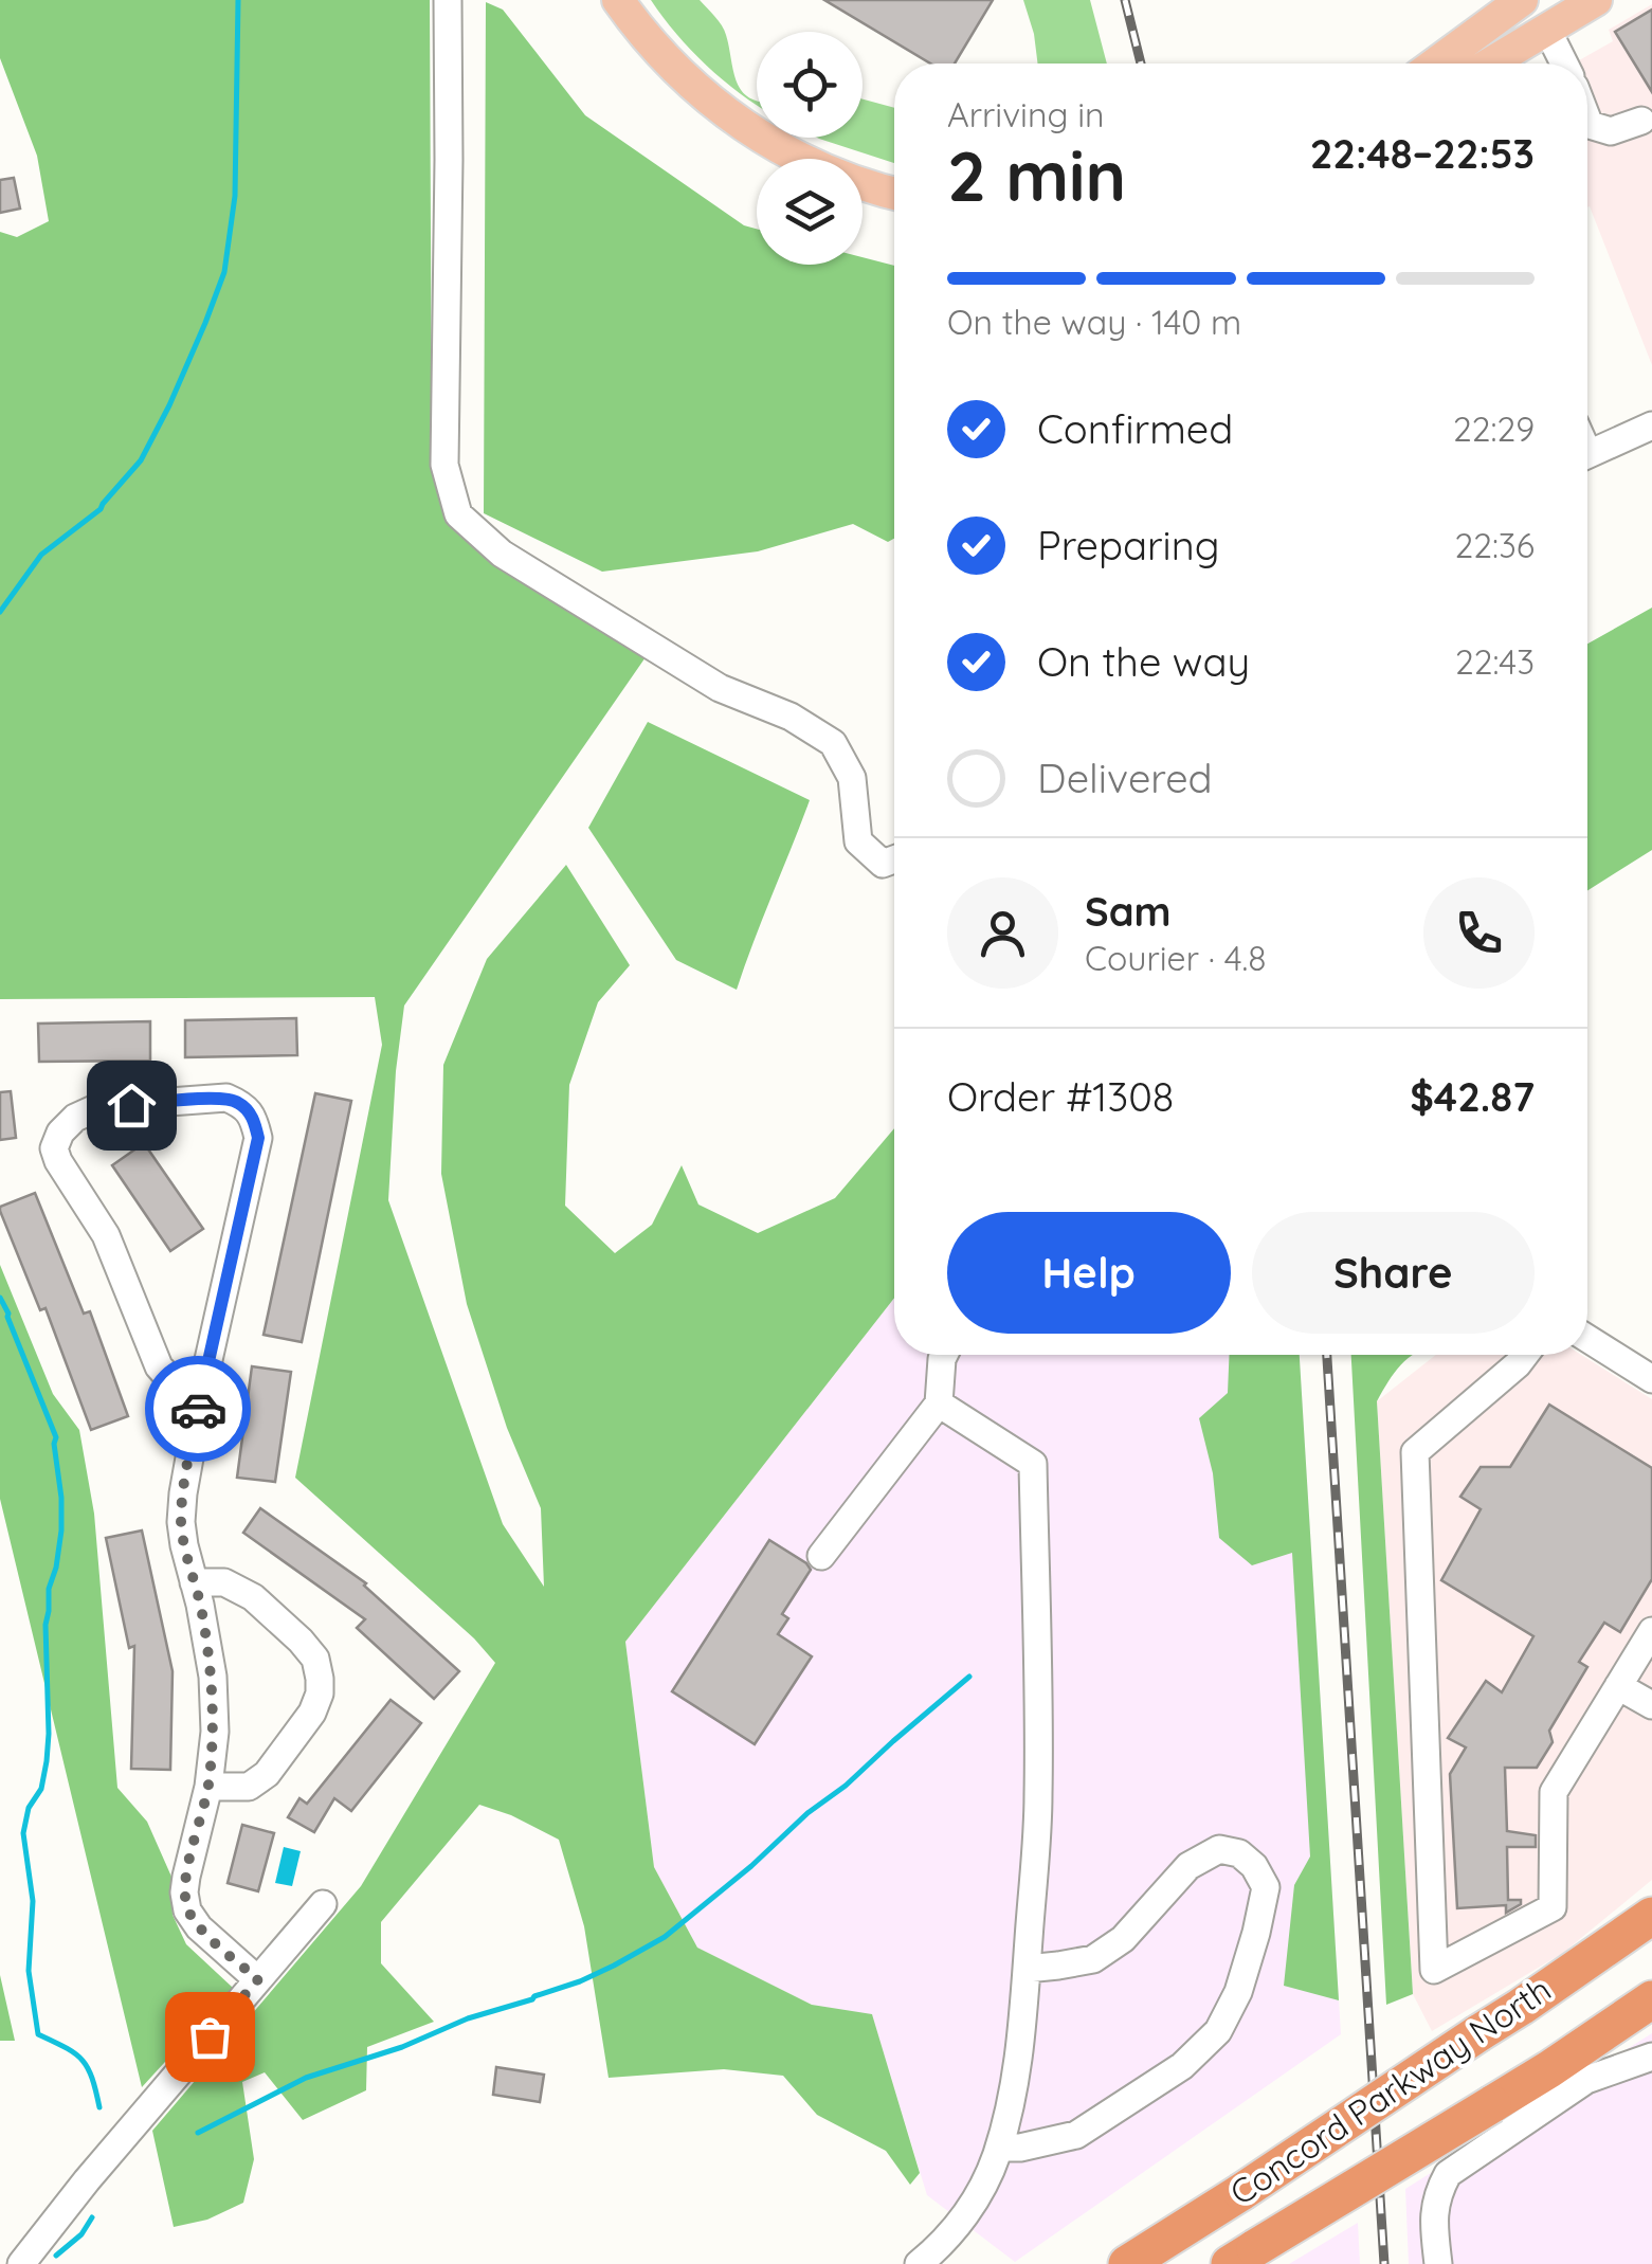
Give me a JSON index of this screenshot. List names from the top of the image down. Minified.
{"streets":{"highway":["Concord Parkway North"]},"page":{"heading":["2 min","Arriving in","22:48–22:53"],"panel":["Sam","Courier · 4.8","Order #1308","$42.87"],"bar":"On the way · 140 m","list":[["Confirmed","22:29"],["Preparing","22:36"],["On the way","22:43"],"Delivered"],"buttons":["Help","Share"]}}
